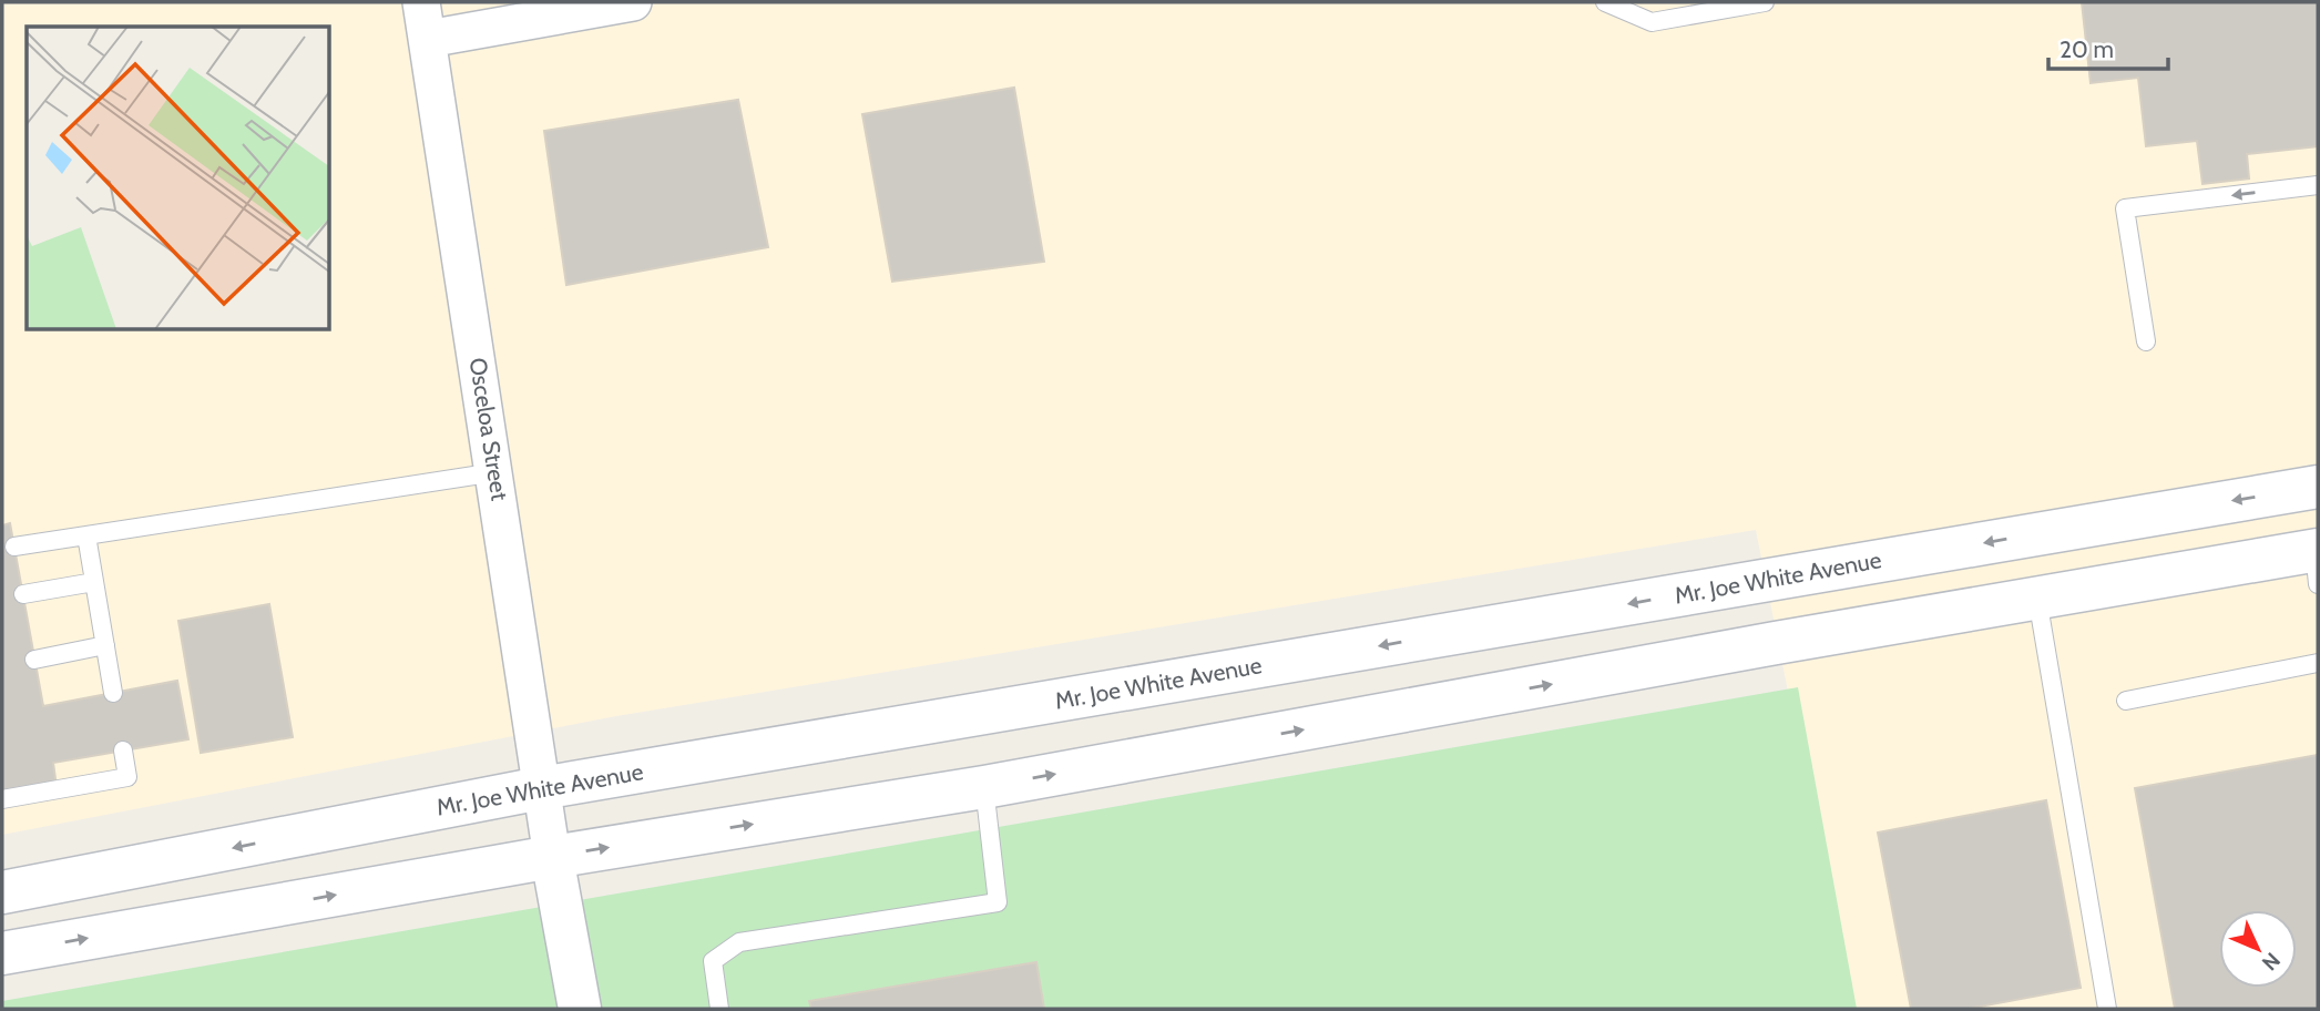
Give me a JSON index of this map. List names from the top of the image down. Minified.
{"streets":{"main road":["Mr. Joe White Avenue"],"street":["Osceloa Street"]},"crossings":[["Osceloa Street","Mr. Joe White Avenue"]],"scale_bar":"20 m","north":"bottom right"}
